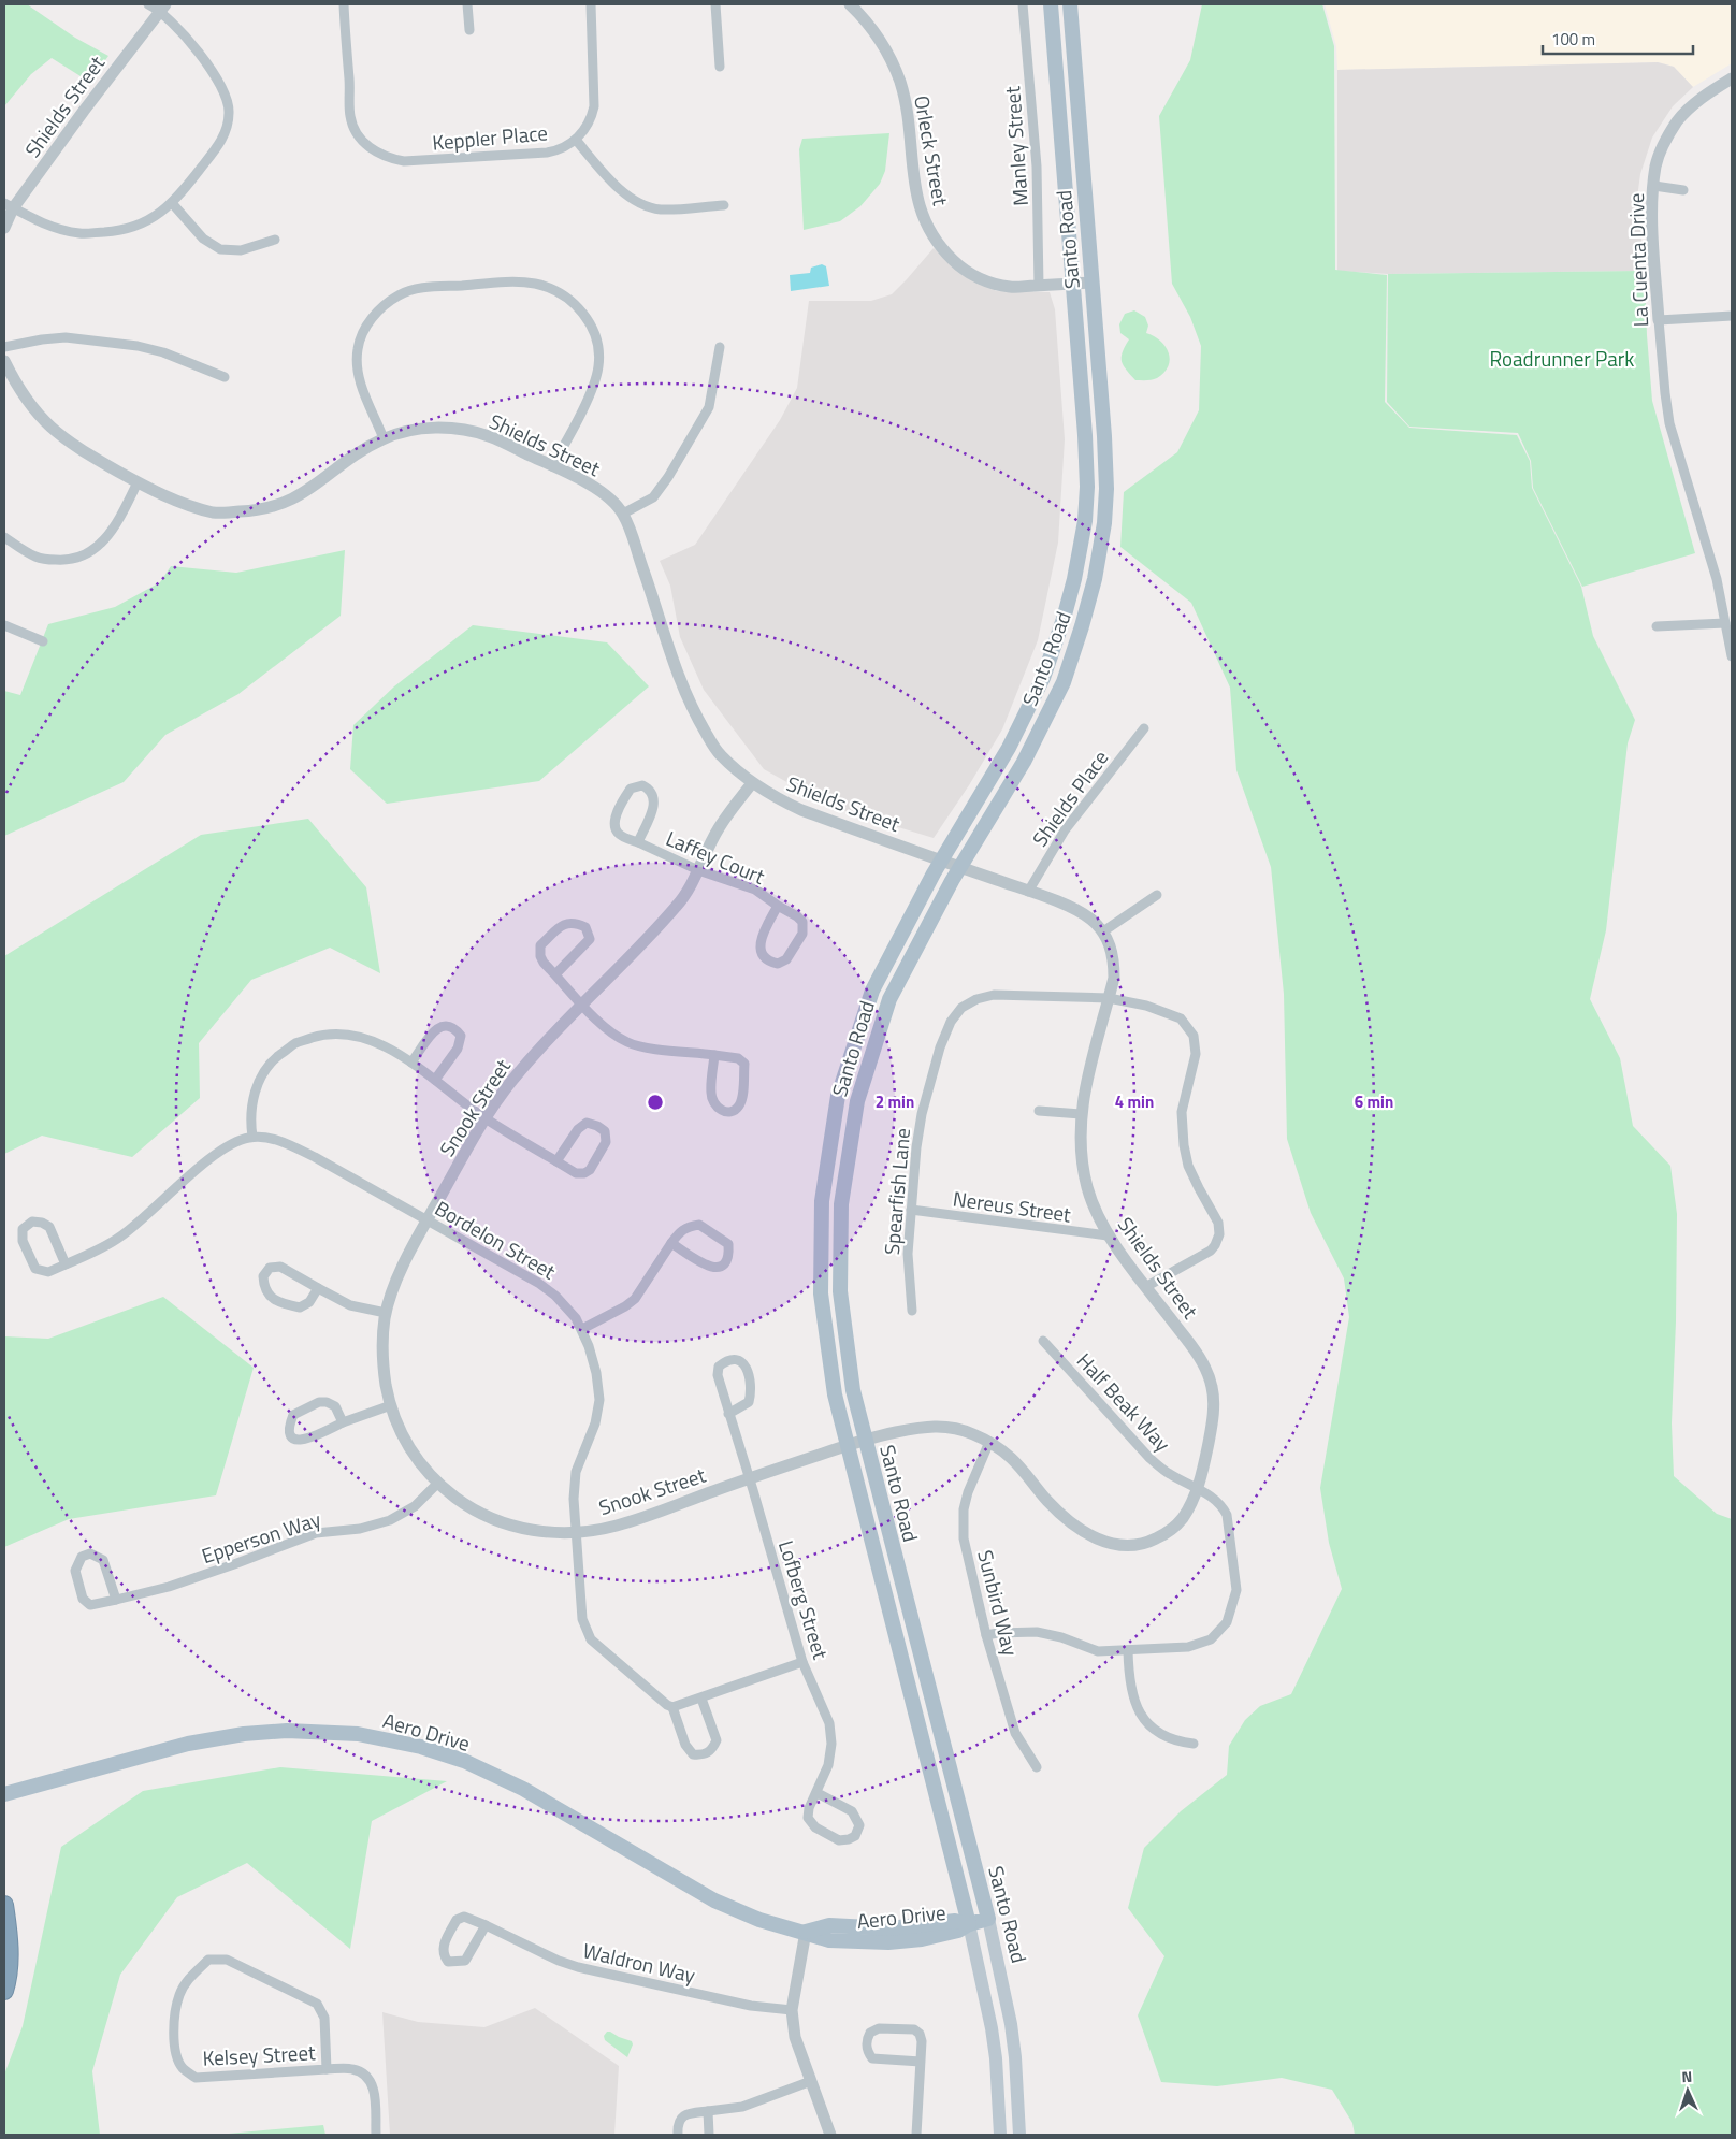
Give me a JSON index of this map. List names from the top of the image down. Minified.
{"streets":{"main road":["Santo Road","Aero Drive"],"street":["Shields Street","Keppler Place","Manley Street","Orleck Street","La Cuenta Drive","Shields Place","Laffey Court","Snook Street","Spearfish Lane","Nereus Street","Bordelon Street","Half Beak Way","Epperson Way","Lofberg Street","Sunbird Way","Waldron Way","Kelsey Street"]},"crossings":[["Shields Street","Santo Road"],["Shields Street","Shields Place"],["Shields Street","Snook Street"],["Shields Street","Spearfish Lane"],["Shields Street","Nereus Street"],["Shields Street","Half Beak Way"],["Manley Street","Orleck Street"],["Orleck Street","Santo Road"],["Santo Road","Snook Street"],["Santo Road","Aero Drive"],["Laffey Court","Snook Street"],["Snook Street","Bordelon Street"],["Snook Street","Half Beak Way"],["Snook Street","Epperson Way"],["Snook Street","Lofberg Street"],["Snook Street","Sunbird Way"],["Spearfish Lane","Nereus Street"],["Half Beak Way","Sunbird Way"]],"parks":["Roadrunner Park"],"scale_bar":"100 m","north":"top","rings":["2 min","4 min","6 min"]}
